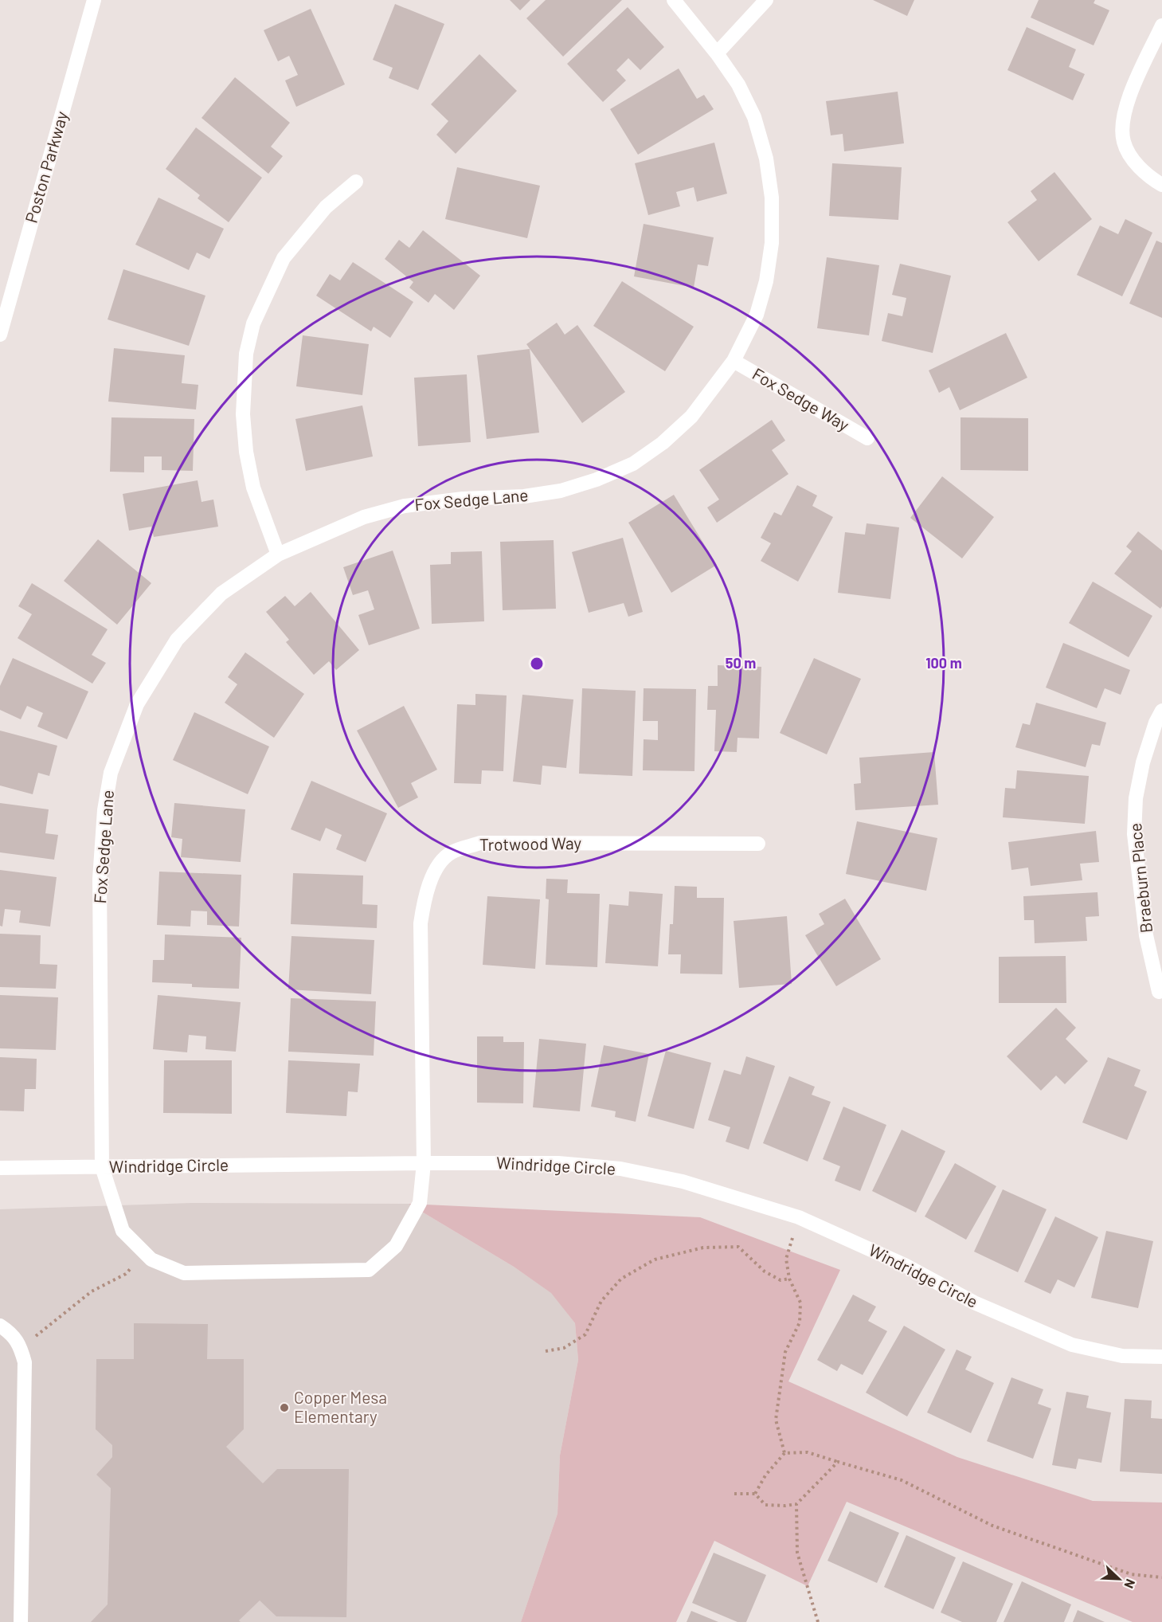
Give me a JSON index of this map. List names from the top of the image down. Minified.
{"streets":{"street":["Poston Parkway","Fox Sedge Way","Fox Sedge Lane","Trotwood Way","Braeburn Place","Windridge Circle"]},"crossings":[["Fox Sedge Way","Fox Sedge Lane"],["Fox Sedge Lane","Trotwood Way"],["Fox Sedge Lane","Windridge Circle"],["Trotwood Way","Windridge Circle"]],"places":["Copper Mesa Elementary"],"north":"bottom right","rings":["50 m","100 m"]}
